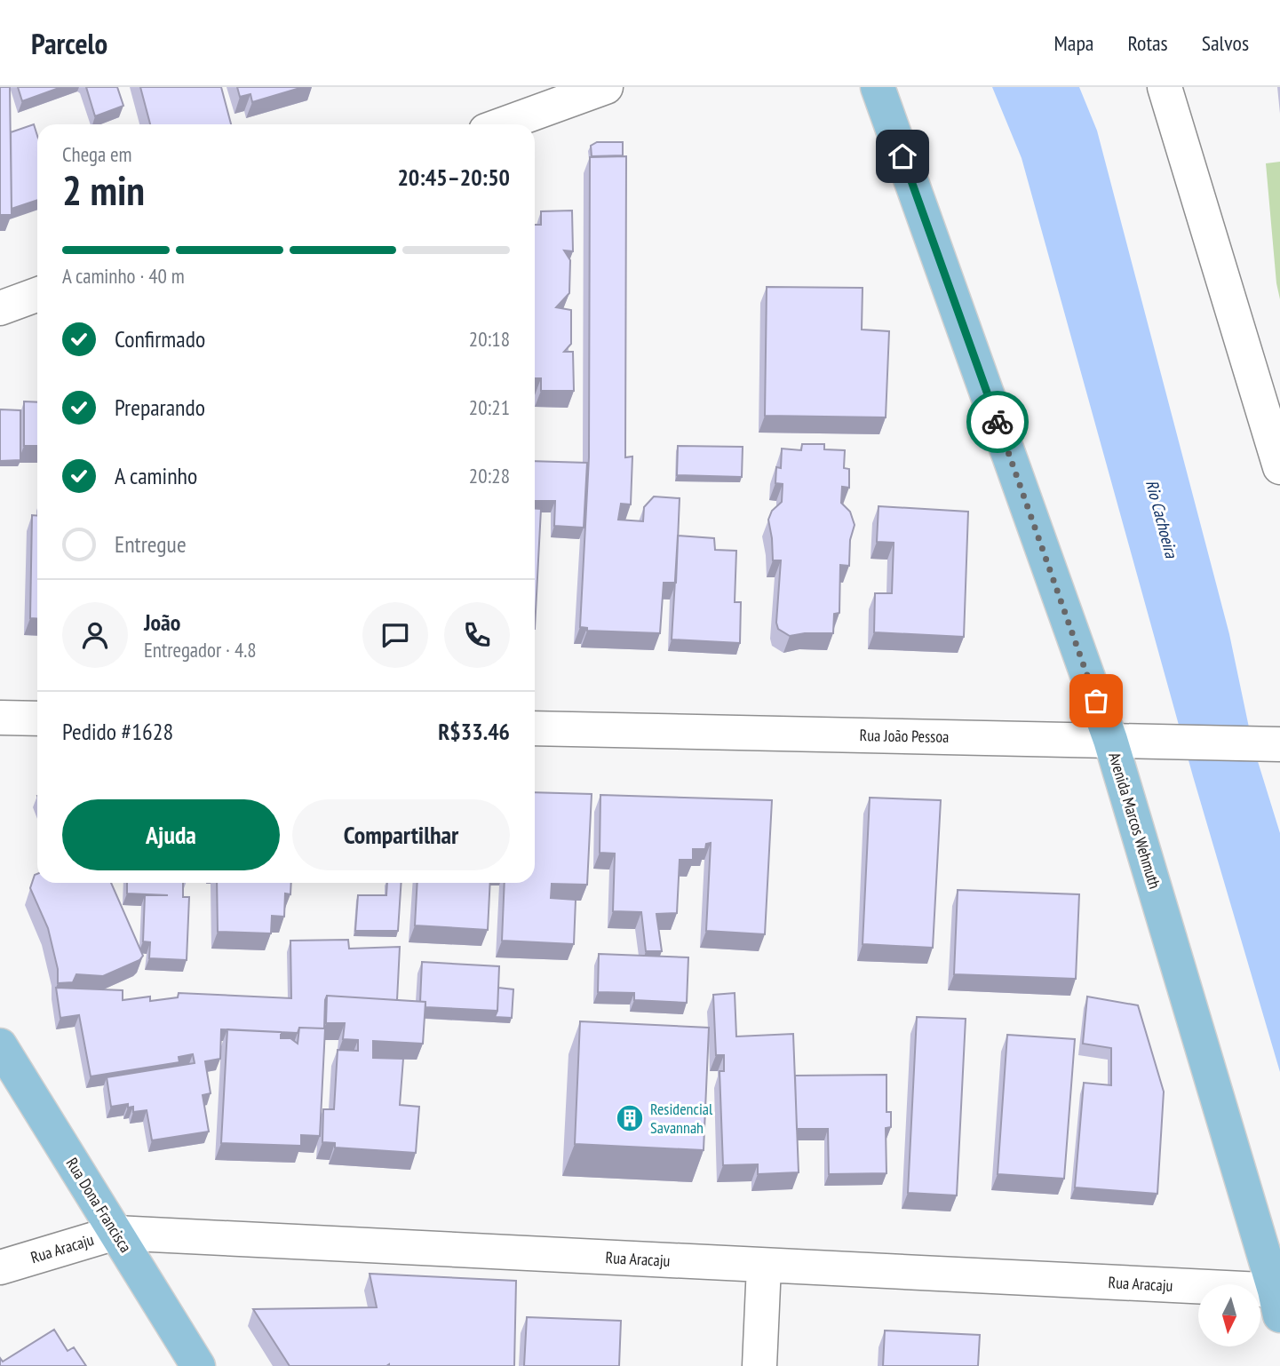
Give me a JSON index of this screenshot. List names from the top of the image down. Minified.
{"streets":{"main road":["Avenida Marcos Wehmuth","Rua Dona Francisca"],"street":["Rua João Pessoa","Rua Aracaju"]},"crossings":[["Rua João Pessoa","Avenida Marcos Wehmuth"],["Avenida Marcos Wehmuth","Rua Aracaju"],["Rua Dona Francisca","Rua Aracaju"]],"water":["Rio Cachoeira"],"places":{"building":["Residencial Savannah"]},"north":"bottom","page":{"header":"Parcelo","nav":["Mapa","Rotas","Salvos"],"heading":["2 min","Chega em","20:45–20:50"],"panel":["João","Entregador · 4.8","Pedido #1628","R$33.46"],"bar":"A caminho · 40 m","list":[["Confirmado","20:18"],["Preparando","20:21"],["A caminho","20:28"],"Entregue"],"buttons":["Ajuda","Compartilhar"]}}
